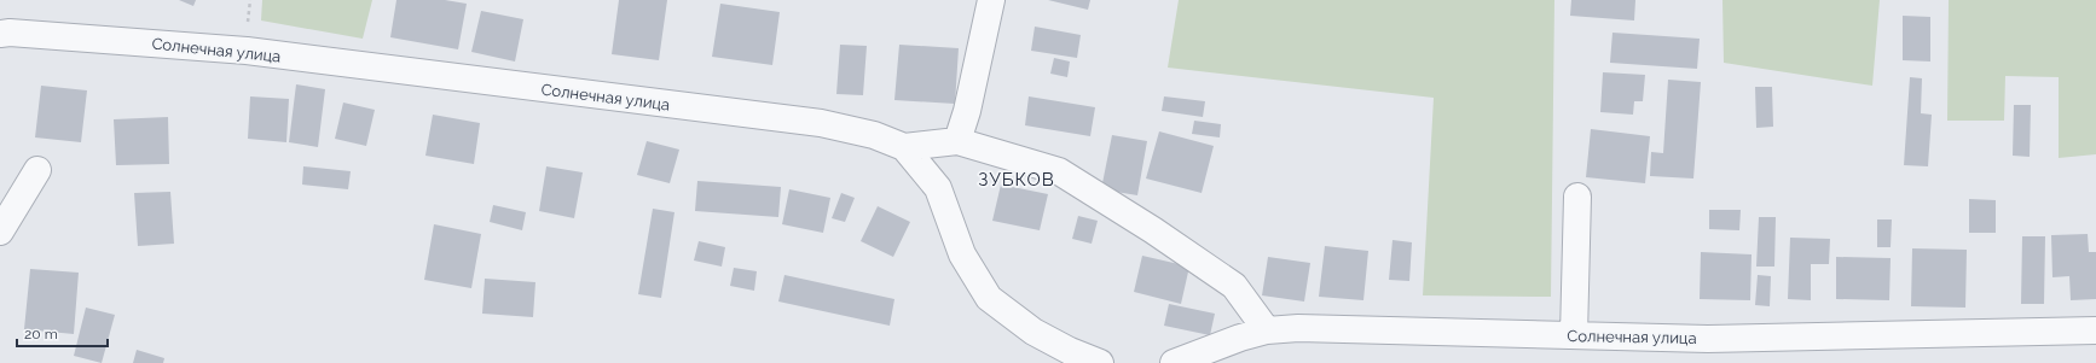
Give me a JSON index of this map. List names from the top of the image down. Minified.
{"streets":{"street":["Солнечная улица"]},"districts":["ЗУБКОВ"],"scale_bar":"20 m"}
